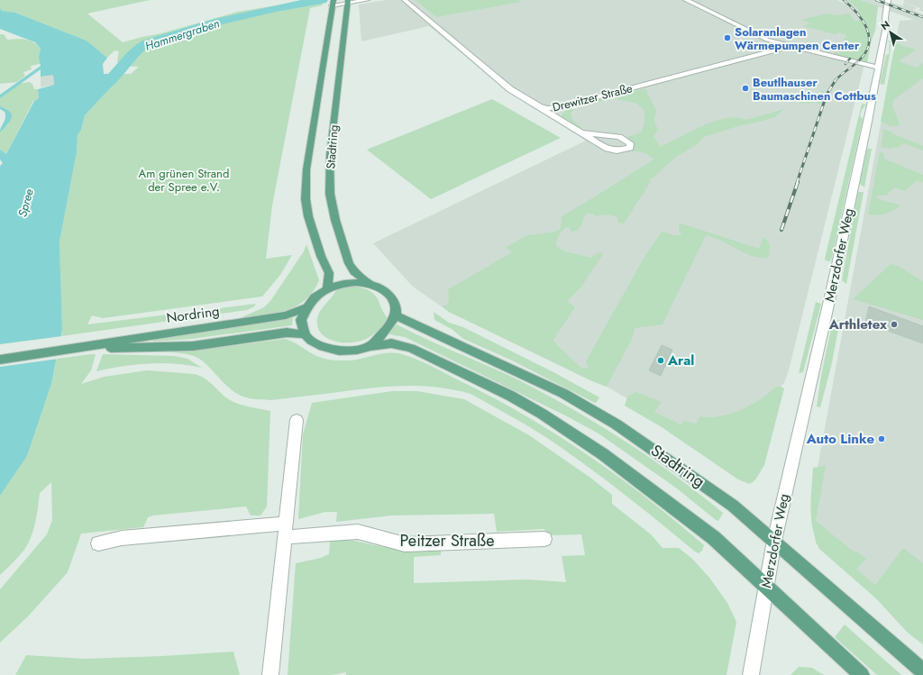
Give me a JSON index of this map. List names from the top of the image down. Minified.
{"streets":{"main road":["Stadtring","Nordring"],"street":["Drewitzer Straße","Merzdorfer Weg","Peitzer Straße"]},"crossings":[["Drewitzer Straße","Merzdorfer Weg"],["Stadtring","Merzdorfer Weg"],["Stadtring","Nordring"]],"water":["Hammergraben","Spree"],"parks":["Am grünen Strand der Spree e.V."],"places":["Solaranlagen Wärmepumpen Center","Beutlhauser Baumaschinen Cottbus","Arthletex","Aral","Auto Linke"],"north":"top left"}
